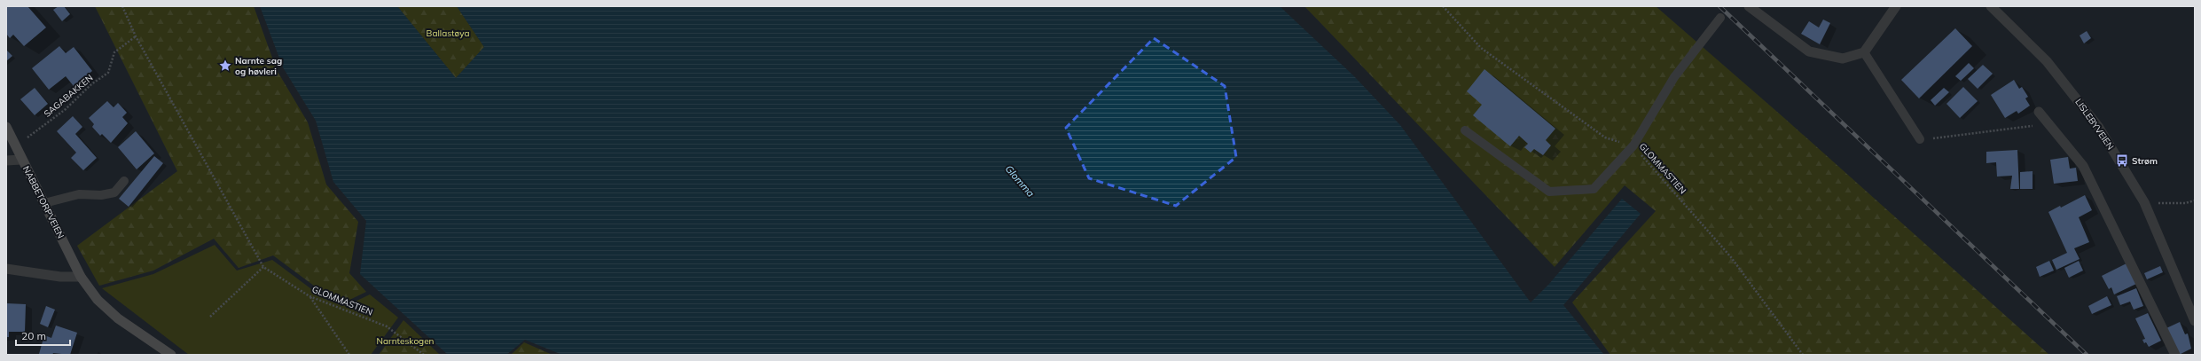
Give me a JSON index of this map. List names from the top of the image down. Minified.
{"streets":{"main road":["NABBETORPVEIEN"],"street":["LISLEBYVEIEN"],"path":["SAGABAKKEN","GLOMMASTIEN"]},"crossings":[["SAGABAKKEN","GLOMMASTIEN"],["SAGABAKKEN","NABBETORPVEIEN"]],"water":["Glomma"],"parks":["Ballastøya","Narnteskogen"],"places":{"place":["Narnte sag og høvleri"],"bus stop":["Strøm"]},"scale_bar":"20 m"}
